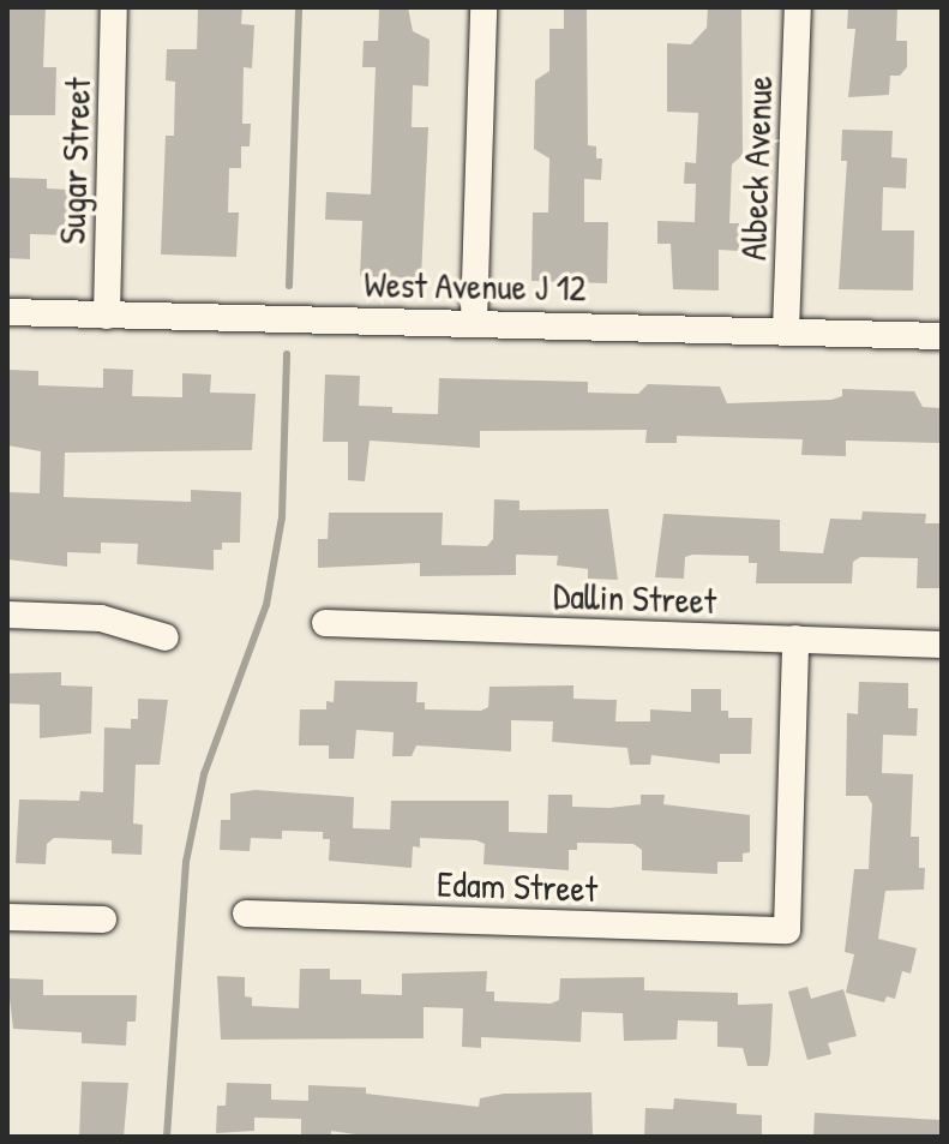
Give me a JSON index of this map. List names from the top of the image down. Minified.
{"streets":{"street":["Sugar Street","Albeck Avenue","West Avenue J 12","Dallin Street","Edam Street"]},"crossings":[["Sugar Street","West Avenue J 12"],["Albeck Avenue","West Avenue J 12"],["Dallin Street","Edam Street"]]}
